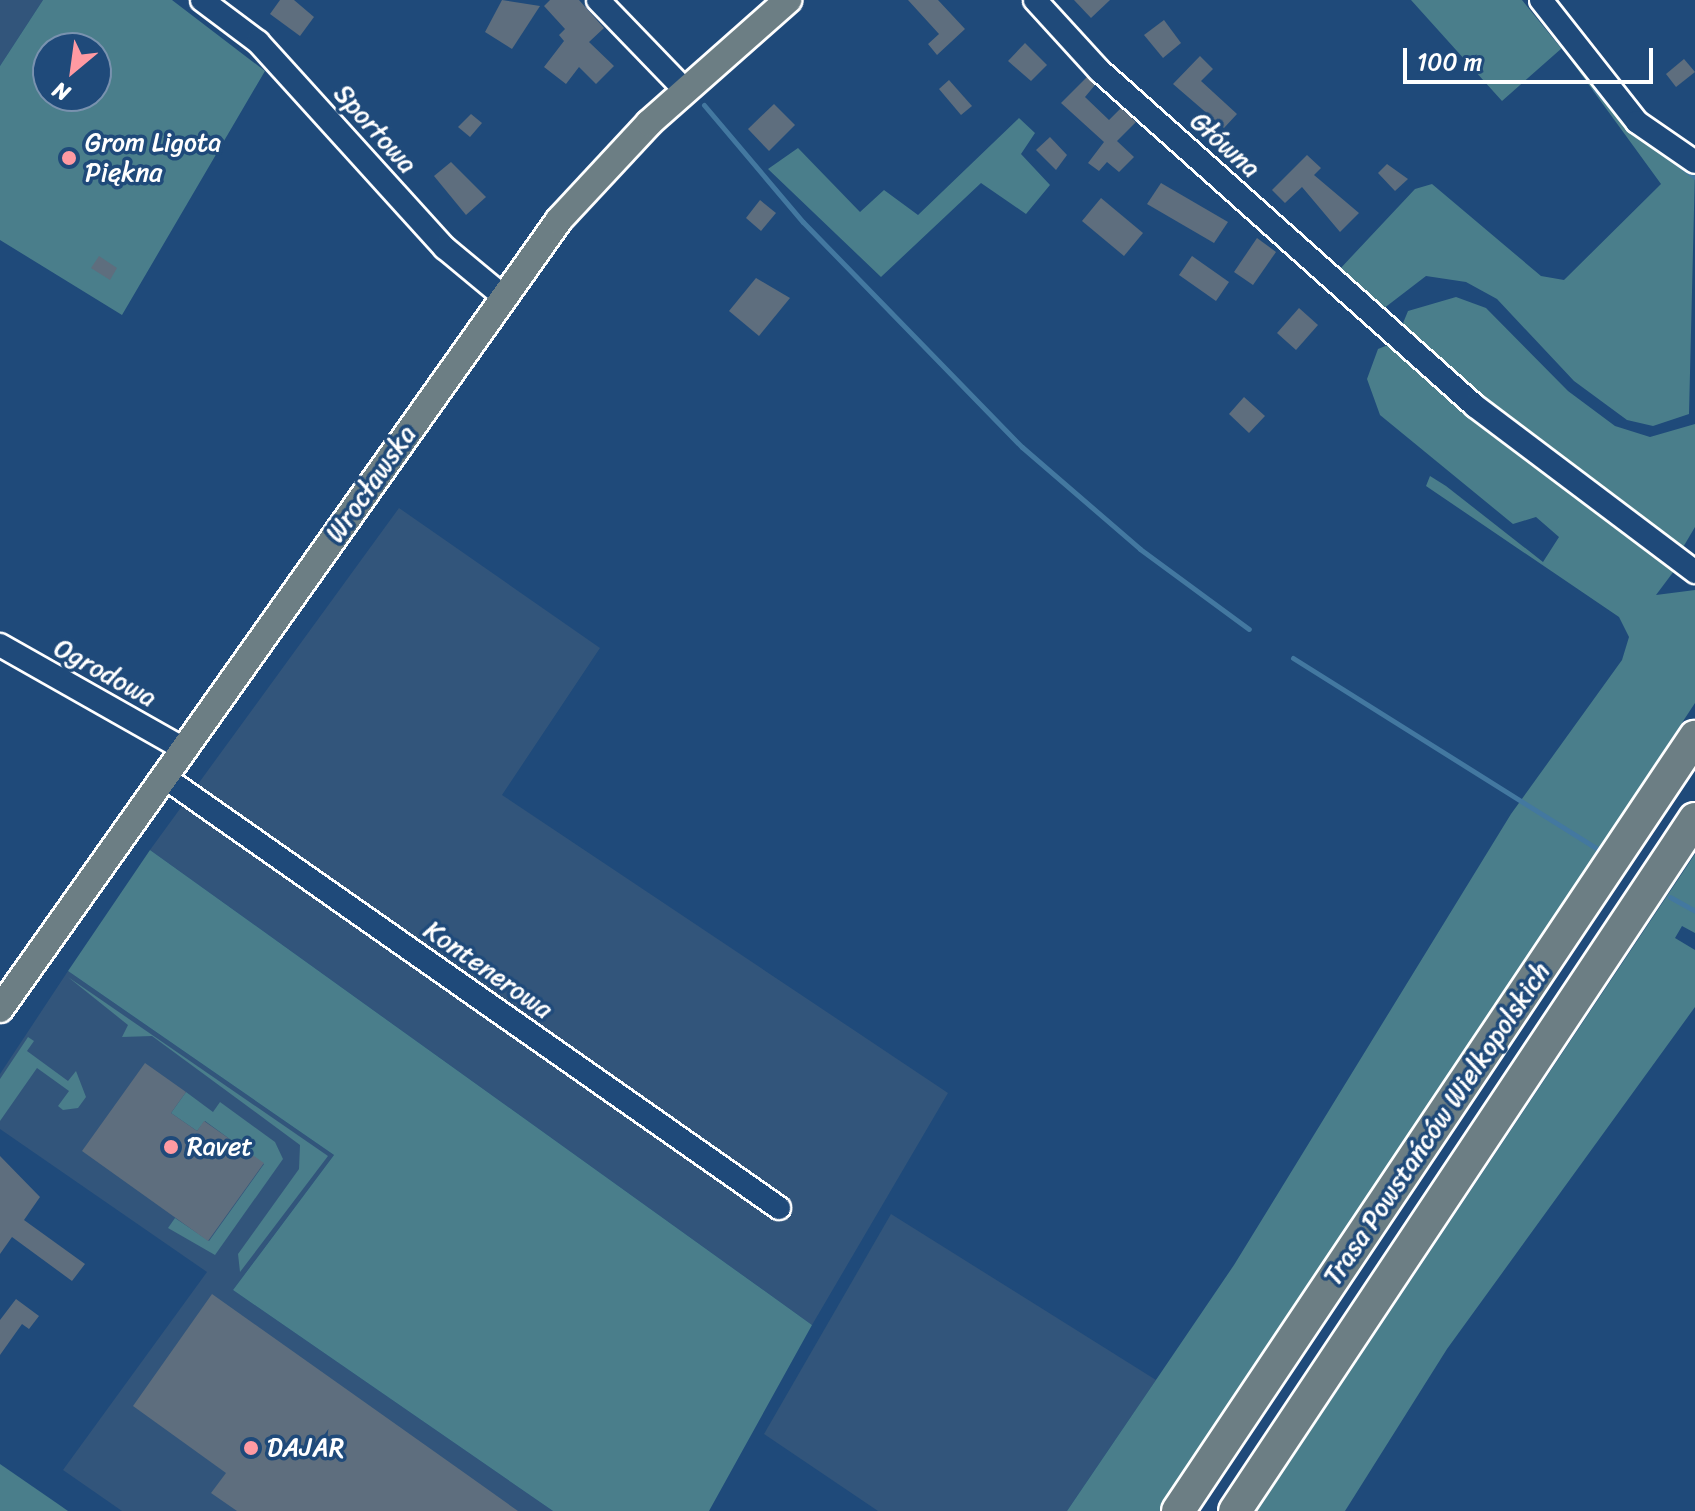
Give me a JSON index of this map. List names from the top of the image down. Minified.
{"streets":{"highway":["Trasa Powstańców Wielkopolskich"],"main road":["Wrocławska"],"street":["Sportowa","Główna","Ogrodowa","Kontenerowa"]},"crossings":[["Sportowa","Wrocławska"],["Wrocławska","Ogrodowa"],["Wrocławska","Kontenerowa"]],"places":["Grom Ligota Piękna","Ravet","DAJAR"],"scale_bar":"100 m","north":"bottom left"}
